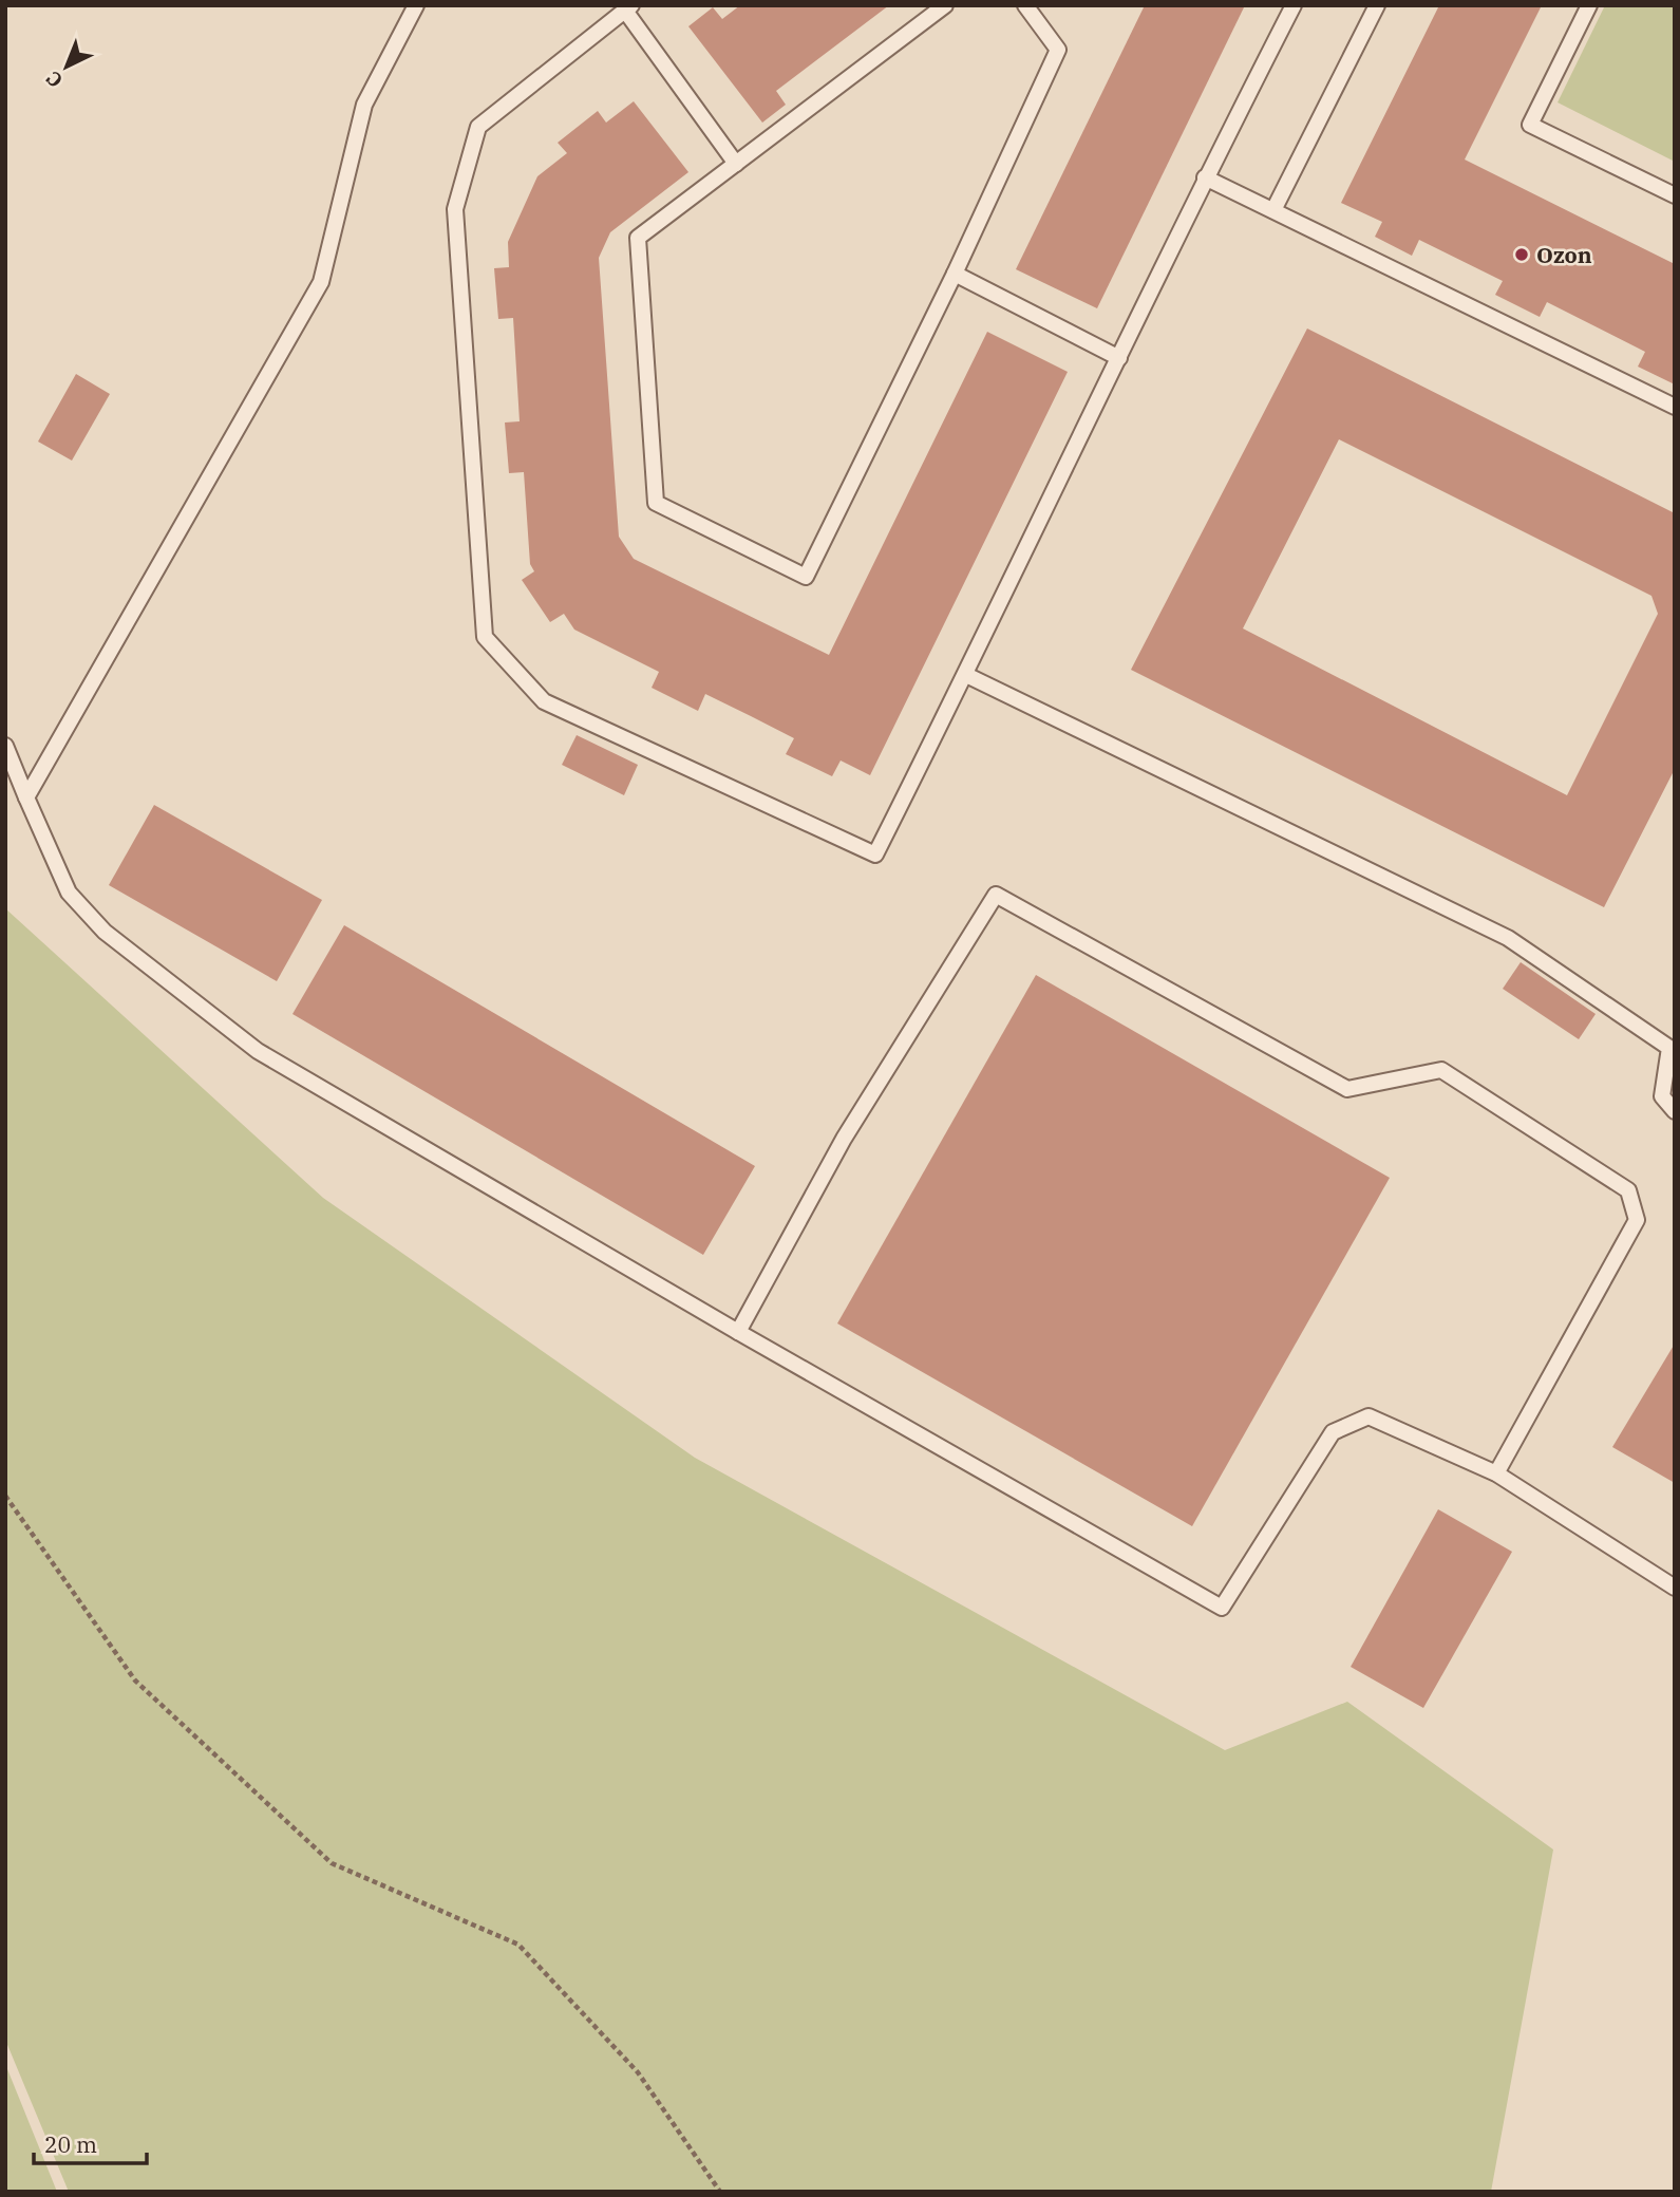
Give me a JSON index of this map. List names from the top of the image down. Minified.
{"places":["Ozon"],"scale_bar":"20 m","north":"bottom left"}
